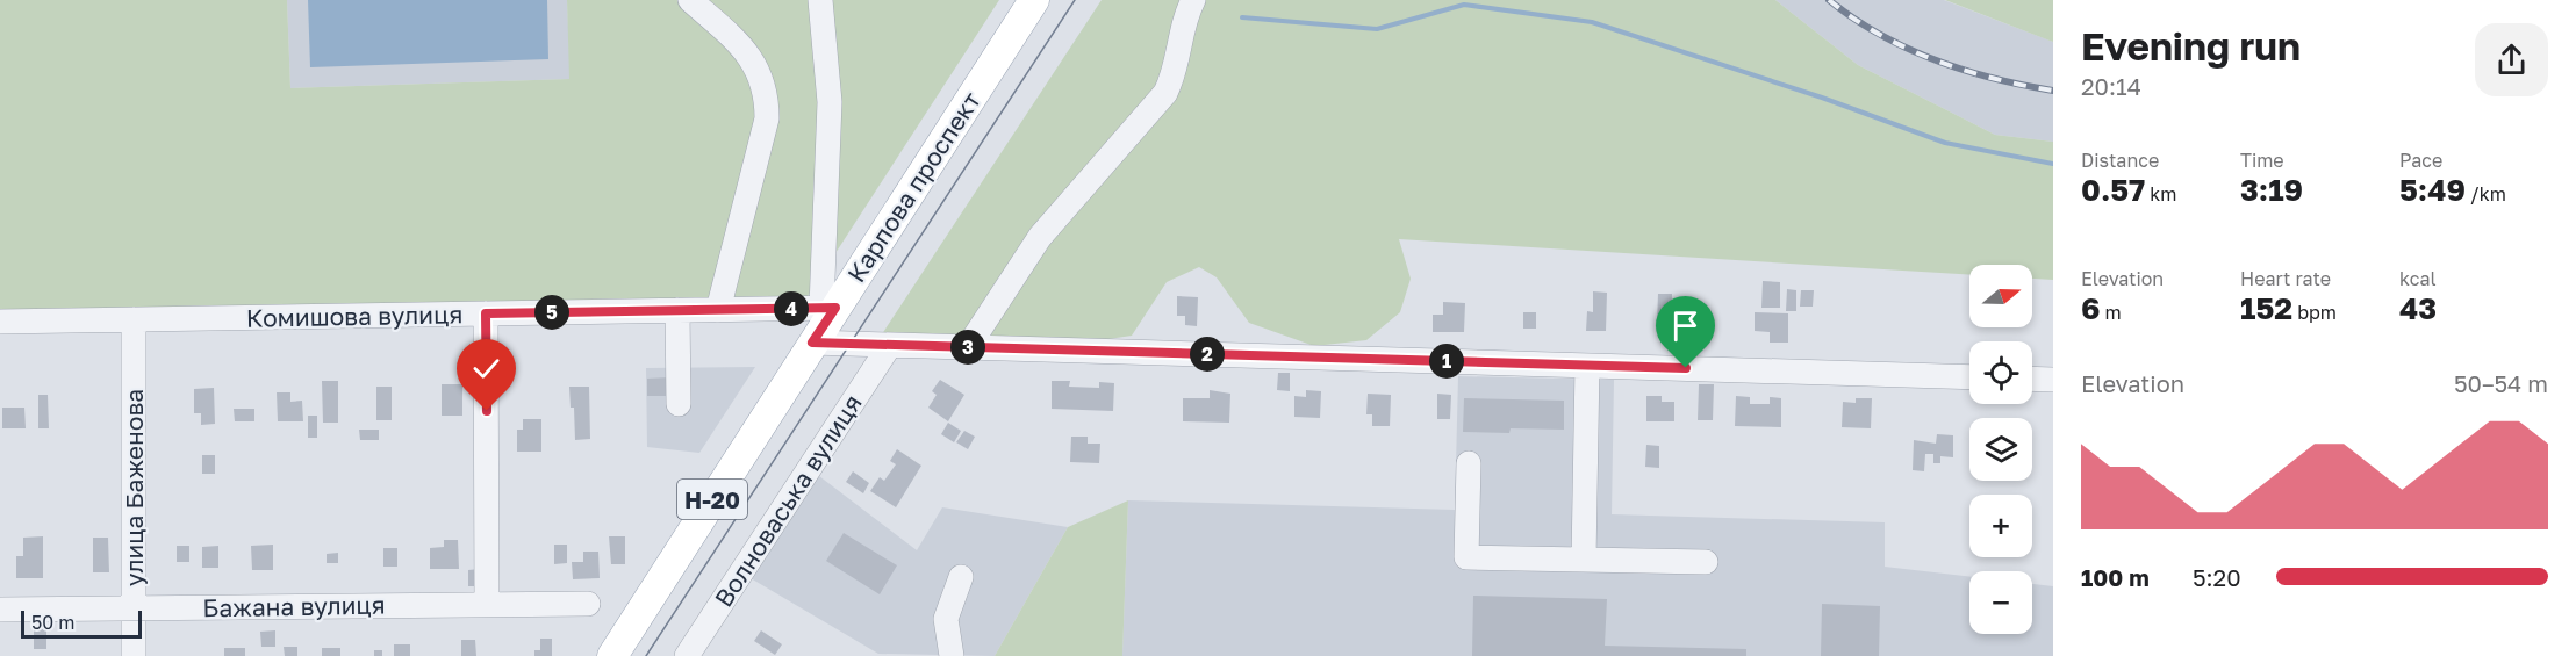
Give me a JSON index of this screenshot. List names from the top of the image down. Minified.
{"streets":{"main road":["Карпова проспект","Н-20"],"street":["Комишова вулиця","улица Баженова","Волноваська вулиця","Бажана вулиця"]},"crossings":[["Карпова проспект","Комишова вулиця"],["Комишова вулиця","улица Баженова"],["улица Баженова","Бажана вулиця"]],"scale_bar":"50 m","north":"right","page":{"heading":["Evening run","20:14"],"stats":[["Distance","0.57 km"],["Time","3:19"],["Pace","5:49 /km"],["Elevation","6 m"],["Heart rate","152 bpm"],["kcal","43"]],"map_buttons":["+","−"],"pins":["4","5","3","2","1"],"chart":["Elevation","50–54 m"],"list":[{"name":"100 m","note":"5:20"}],"scale":"50 m"}}
